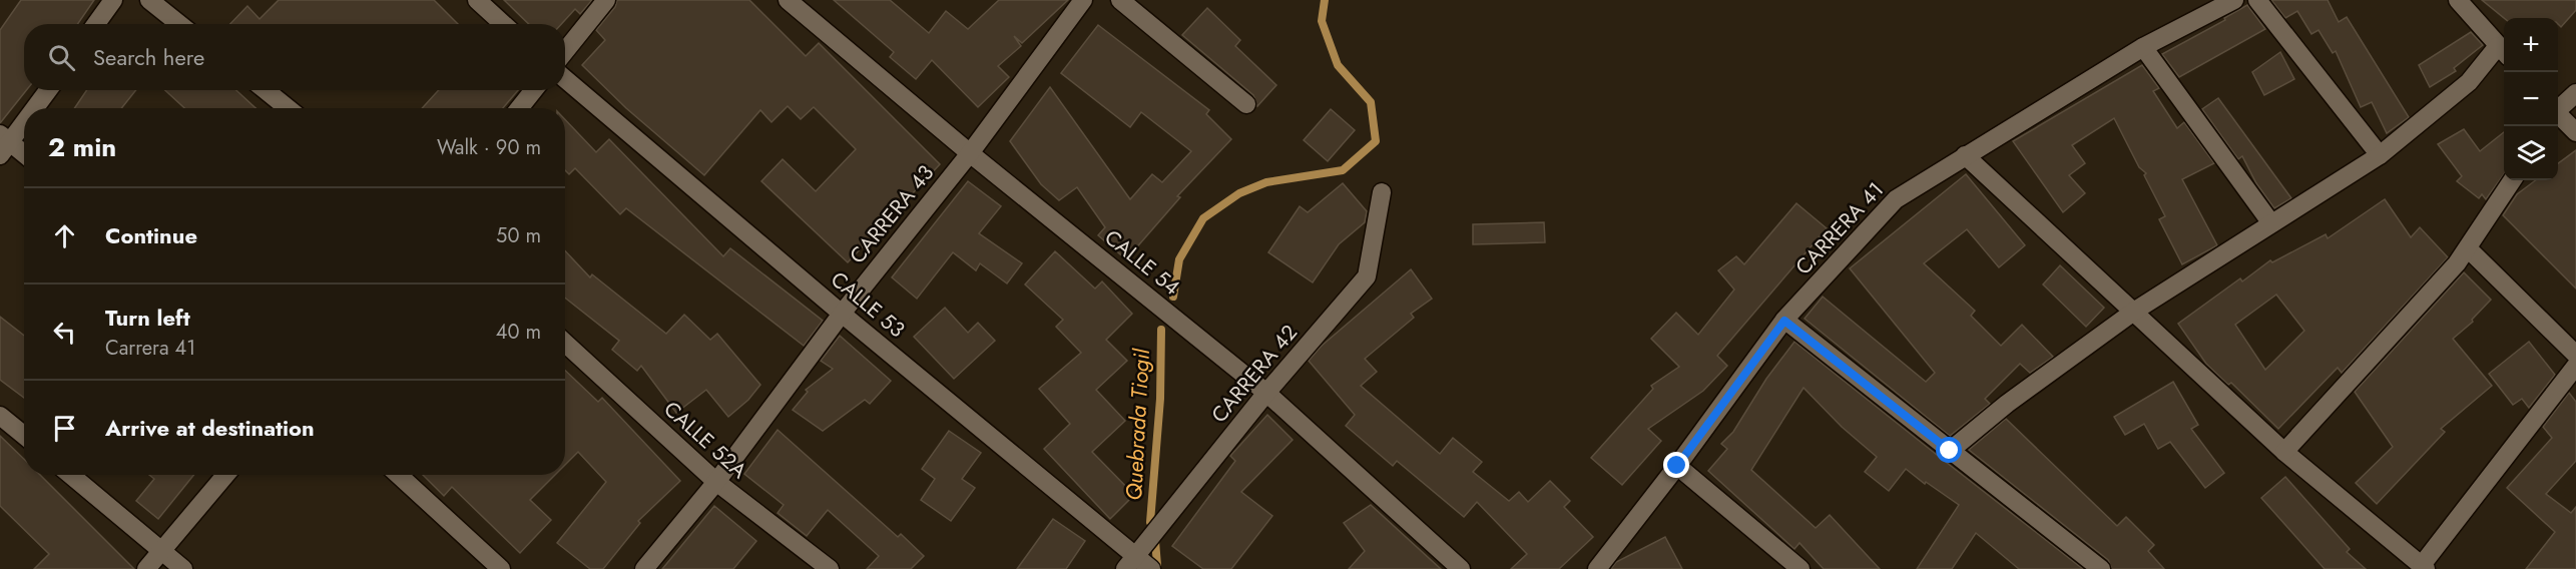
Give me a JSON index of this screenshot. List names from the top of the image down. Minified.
{"streets":{"street":["CARRERA 43","CARRERA 41","CALLE 54","CALLE 53","CARRERA 42","CALLE 52A"]},"crossings":[["CARRERA 43","CALLE 54"],["CARRERA 43","CALLE 53"],["CARRERA 43","CALLE 52A"],["CALLE 54","CARRERA 42"],["CALLE 53","CARRERA 42"]],"water":["Quebrada Tiogil"],"page":{"map_buttons":["+","−"],"search":"Search here","heading":["2 min","Walk · 90 m"],"list":[["Continue","50 m"],["Turn left","Carrera 41","40 m"],"Arrive at destination"]}}
